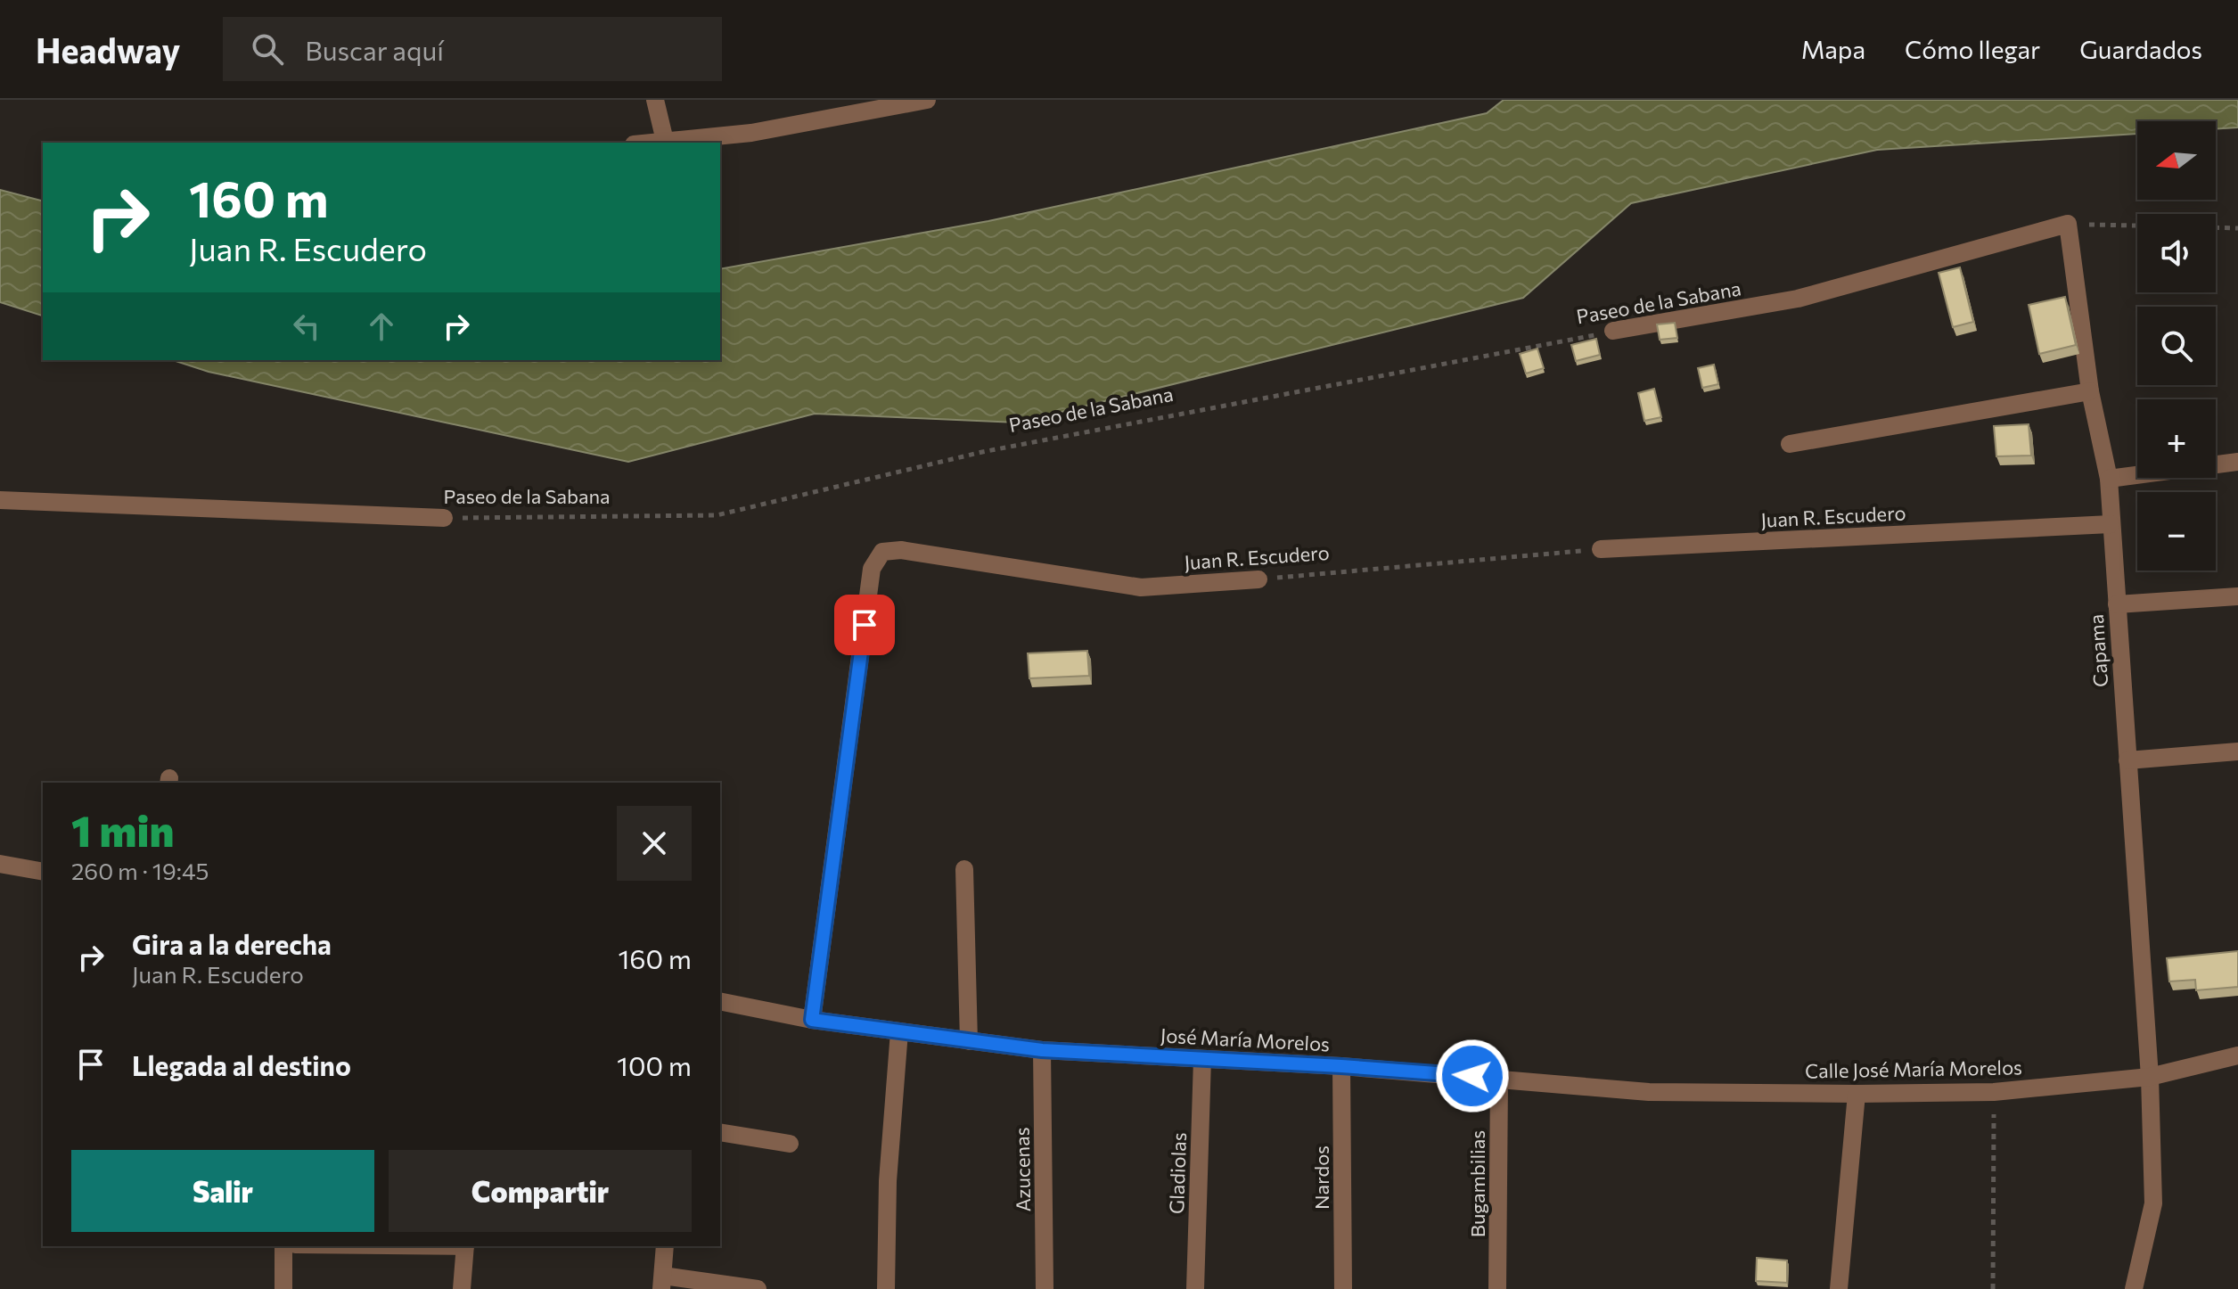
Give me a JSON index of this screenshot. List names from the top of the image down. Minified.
{"streets":{"street":["Paseo de la Sabana","Juan R. Escudero","Capama","José María Morelos","Calle José María Morelos","Azucenas","Gladiolas","Nardos","Bugambilias"]},"crossings":[["Paseo de la Sabana","Capama"],["Juan R. Escudero","Capama"],["Juan R. Escudero","José María Morelos"],["Capama","Calle José María Morelos"],["José María Morelos","Calle José María Morelos"],["José María Morelos","Azucenas"],["José María Morelos","Gladiolas"],["José María Morelos","Nardos"],["José María Morelos","Bugambilias"]],"north":"left","page":{"header":"Headway","search":"Buscar aquí","nav":["Mapa","Cómo llegar","Guardados"],"map_buttons":["+","−"],"turn":["160 m","Juan R. Escudero"],"heading":["1 min","260 m · 19:45"],"list":[{"name":"Gira a la derecha","note":"Juan R. Escudero","value":"160 m"},{"name":"Llegada al destino","value":"100 m"}],"buttons":["Salir","Compartir"]}}
